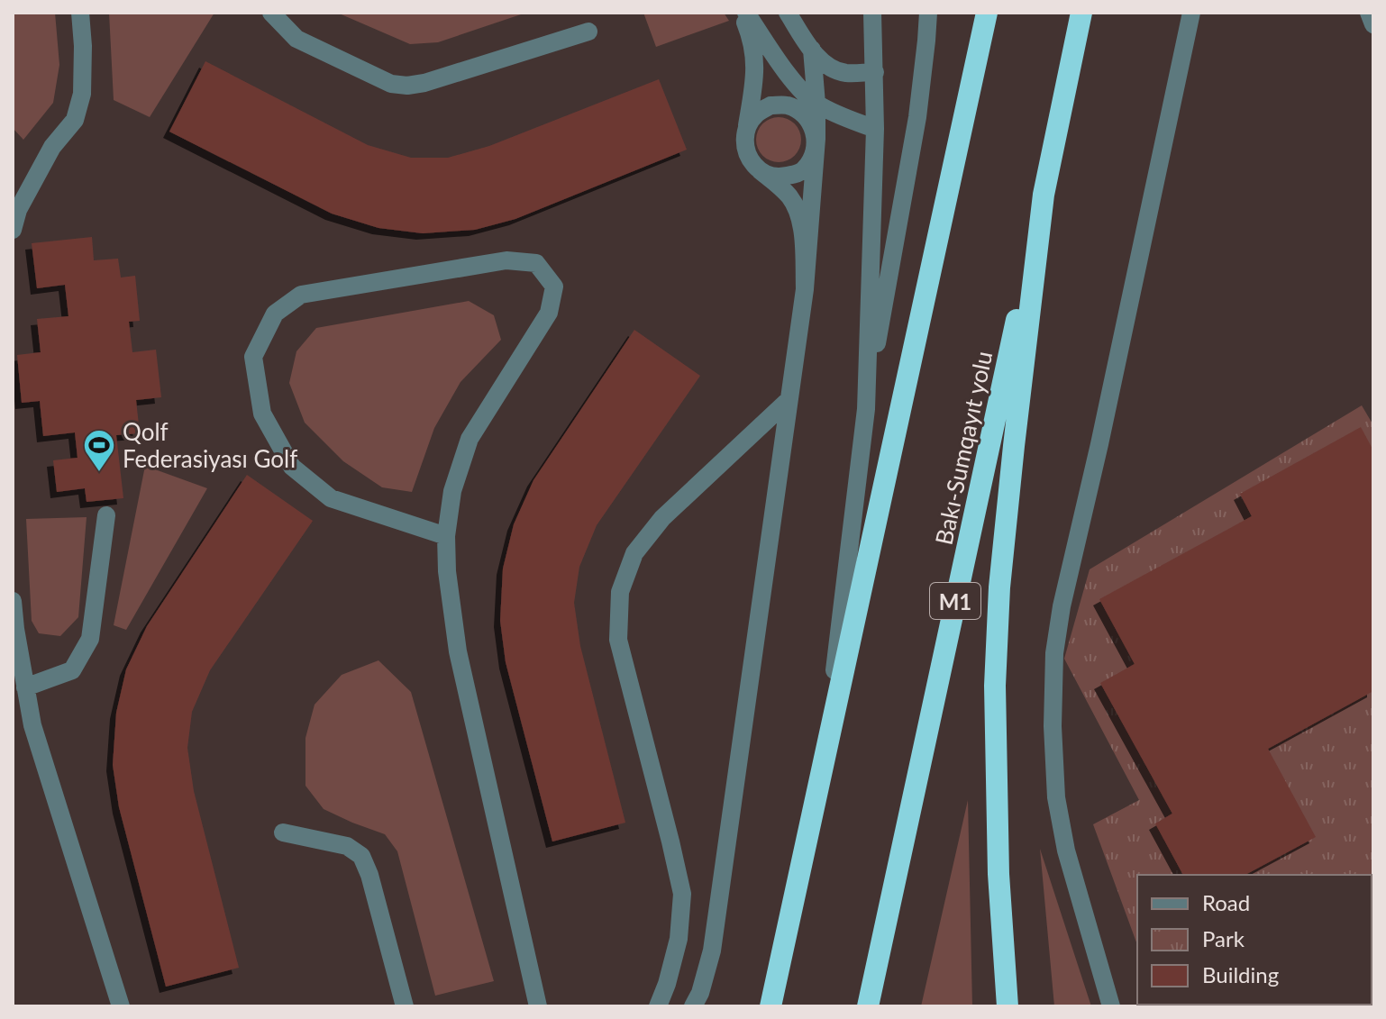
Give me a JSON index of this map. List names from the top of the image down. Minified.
{"streets":{"highway":["Bakı-Sumqayıt yolu","M1"]},"places":{"sports":["Qolf Federasiyası Golf"]},"legend":["Road","Park","Building"]}
